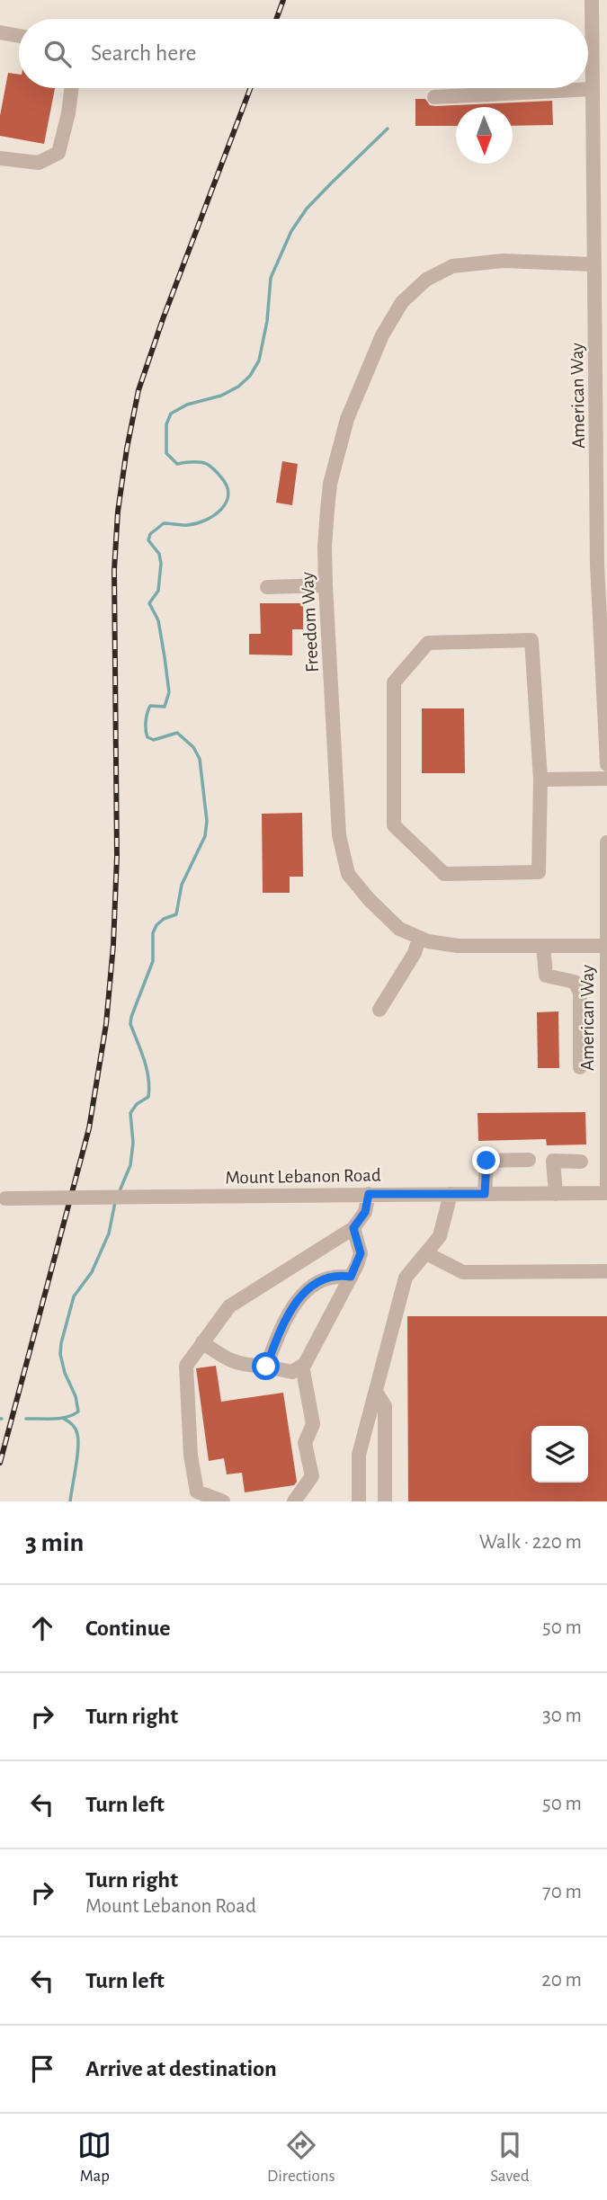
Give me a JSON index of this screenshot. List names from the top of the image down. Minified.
{"streets":{"street":["American Way","Freedom Way","Mount Lebanon Road"]},"crossings":[["American Way","Freedom Way"],["American Way","Mount Lebanon Road"]],"north":"bottom","page":{"search":"Search here","heading":["3 min","Walk · 220 m"],"list":[["Continue","50 m"],["Turn right","30 m"],["Turn left","50 m"],["Turn right","Mount Lebanon Road","70 m"],["Turn left","20 m"],"Arrive at destination"],"nav":["Map","Directions","Saved"]}}
